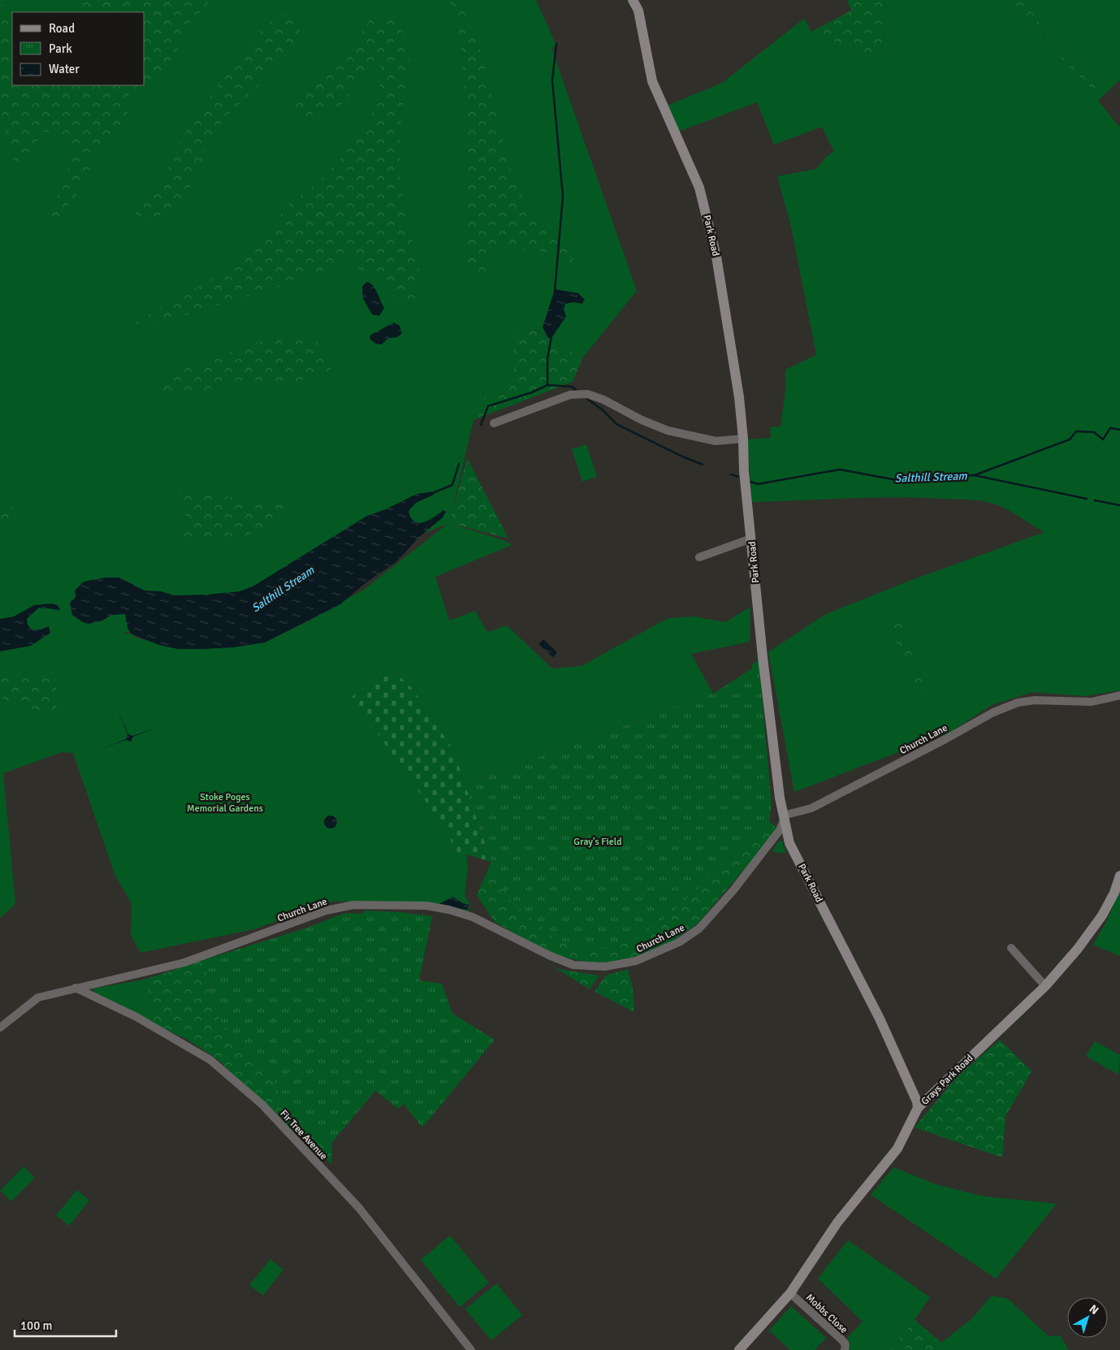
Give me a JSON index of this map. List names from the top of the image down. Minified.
{"streets":{"main road":["Park Road","Grays Park Road"],"street":["Church Lane","Fir Tree Avenue","Mobbs Close"]},"crossings":[["Park Road","Church Lane"],["Park Road","Grays Park Road"],["Church Lane","Fir Tree Avenue"],["Grays Park Road","Mobbs Close"]],"water":["Salthill Stream"],"parks":["Stoke Poges Memorial Gardens","Gray's Field"],"legend":["Road","Park","Water"],"scale_bar":"100 m","north":"top right"}
